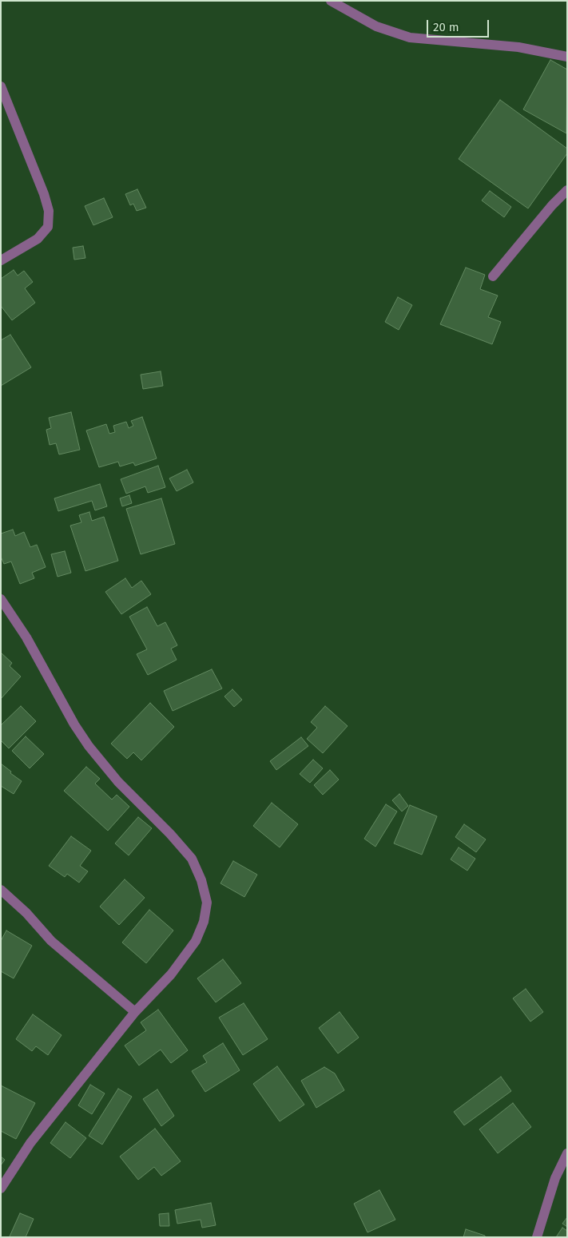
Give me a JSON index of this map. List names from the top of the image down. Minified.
{"scale_bar":"20 m"}
